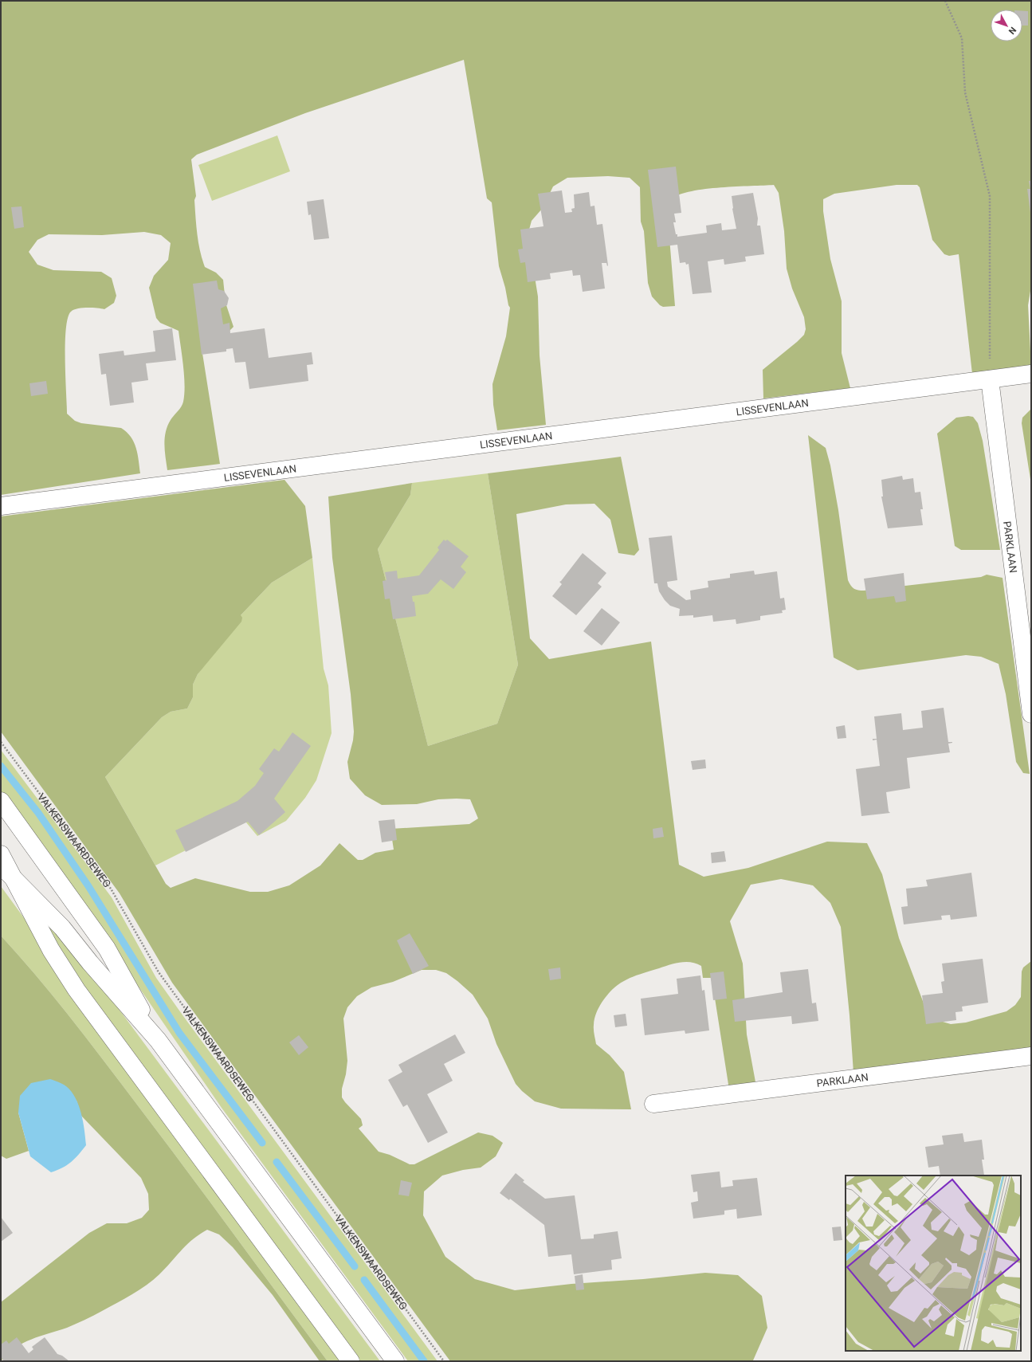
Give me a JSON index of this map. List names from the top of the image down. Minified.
{"streets":{"street":["LISSEVENLAAN","PARKLAAN"],"path":["VALKENSWAARDSEWEG"]},"crossings":[["LISSEVENLAAN","PARKLAAN"]],"north":"bottom right"}
